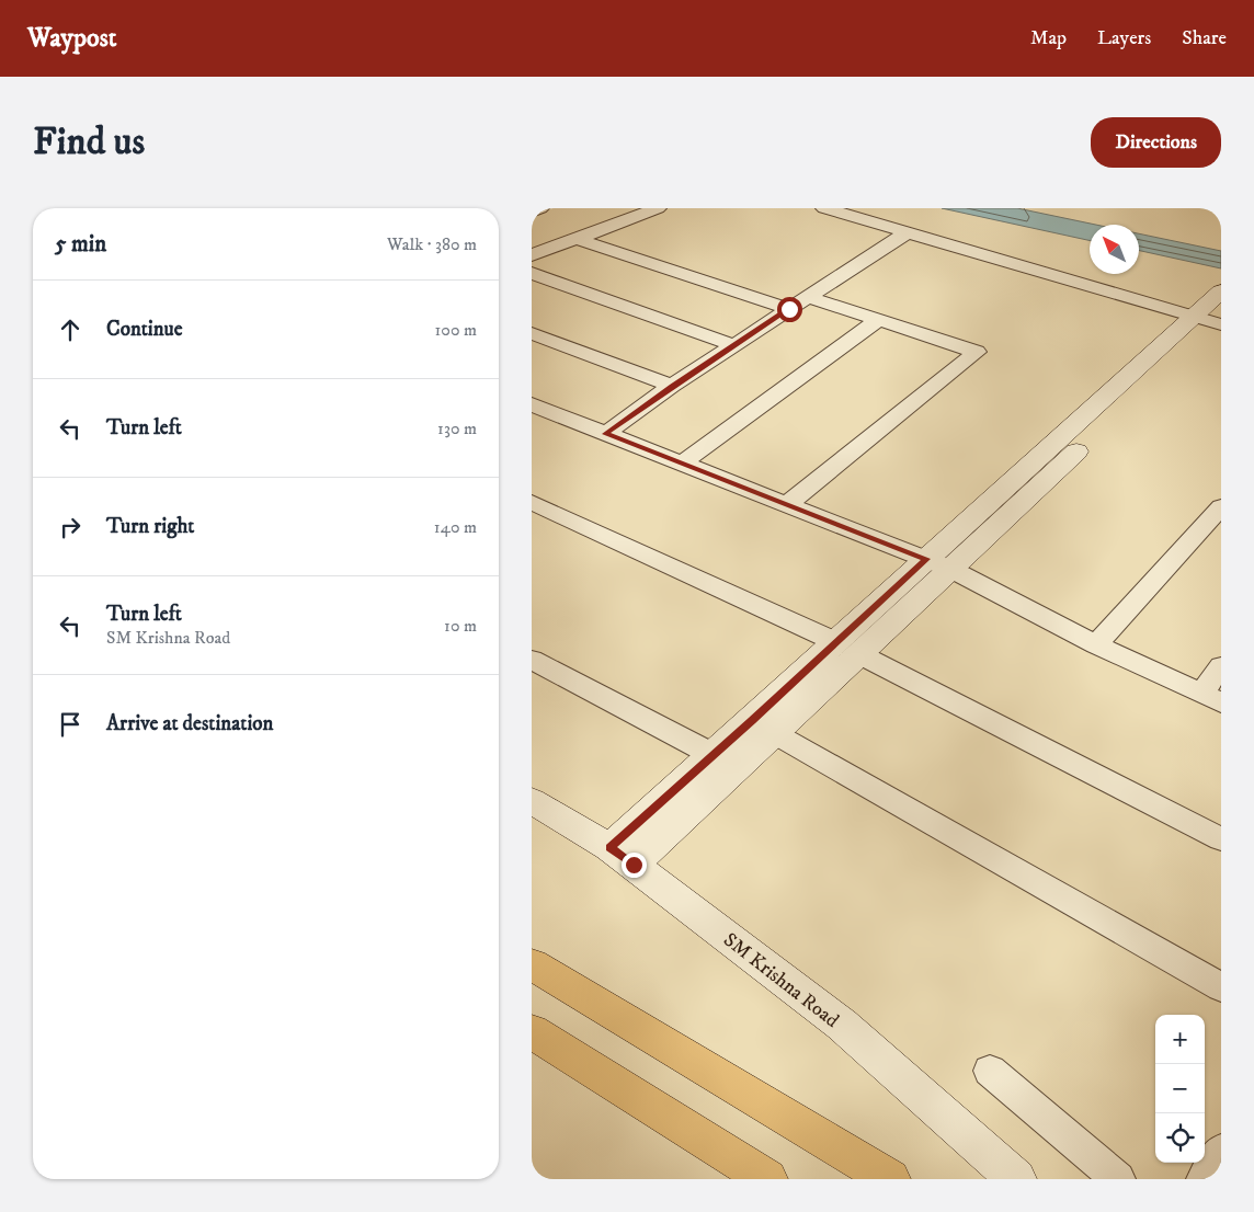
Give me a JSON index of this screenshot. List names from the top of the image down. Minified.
{"streets":{"street":["SM Krishna Road"]},"north":"top left","page":{"header":"Waypost","nav":["Map","Layers","Share"],"buttons":"Directions","title":"Find us","heading":["5 min","Walk · 380 m"],"list":[["Continue","100 m"],["Turn left","130 m"],["Turn right","140 m"],["Turn left","SM Krishna Road","10 m"],"Arrive at destination"],"map_buttons":["+","−"]}}
